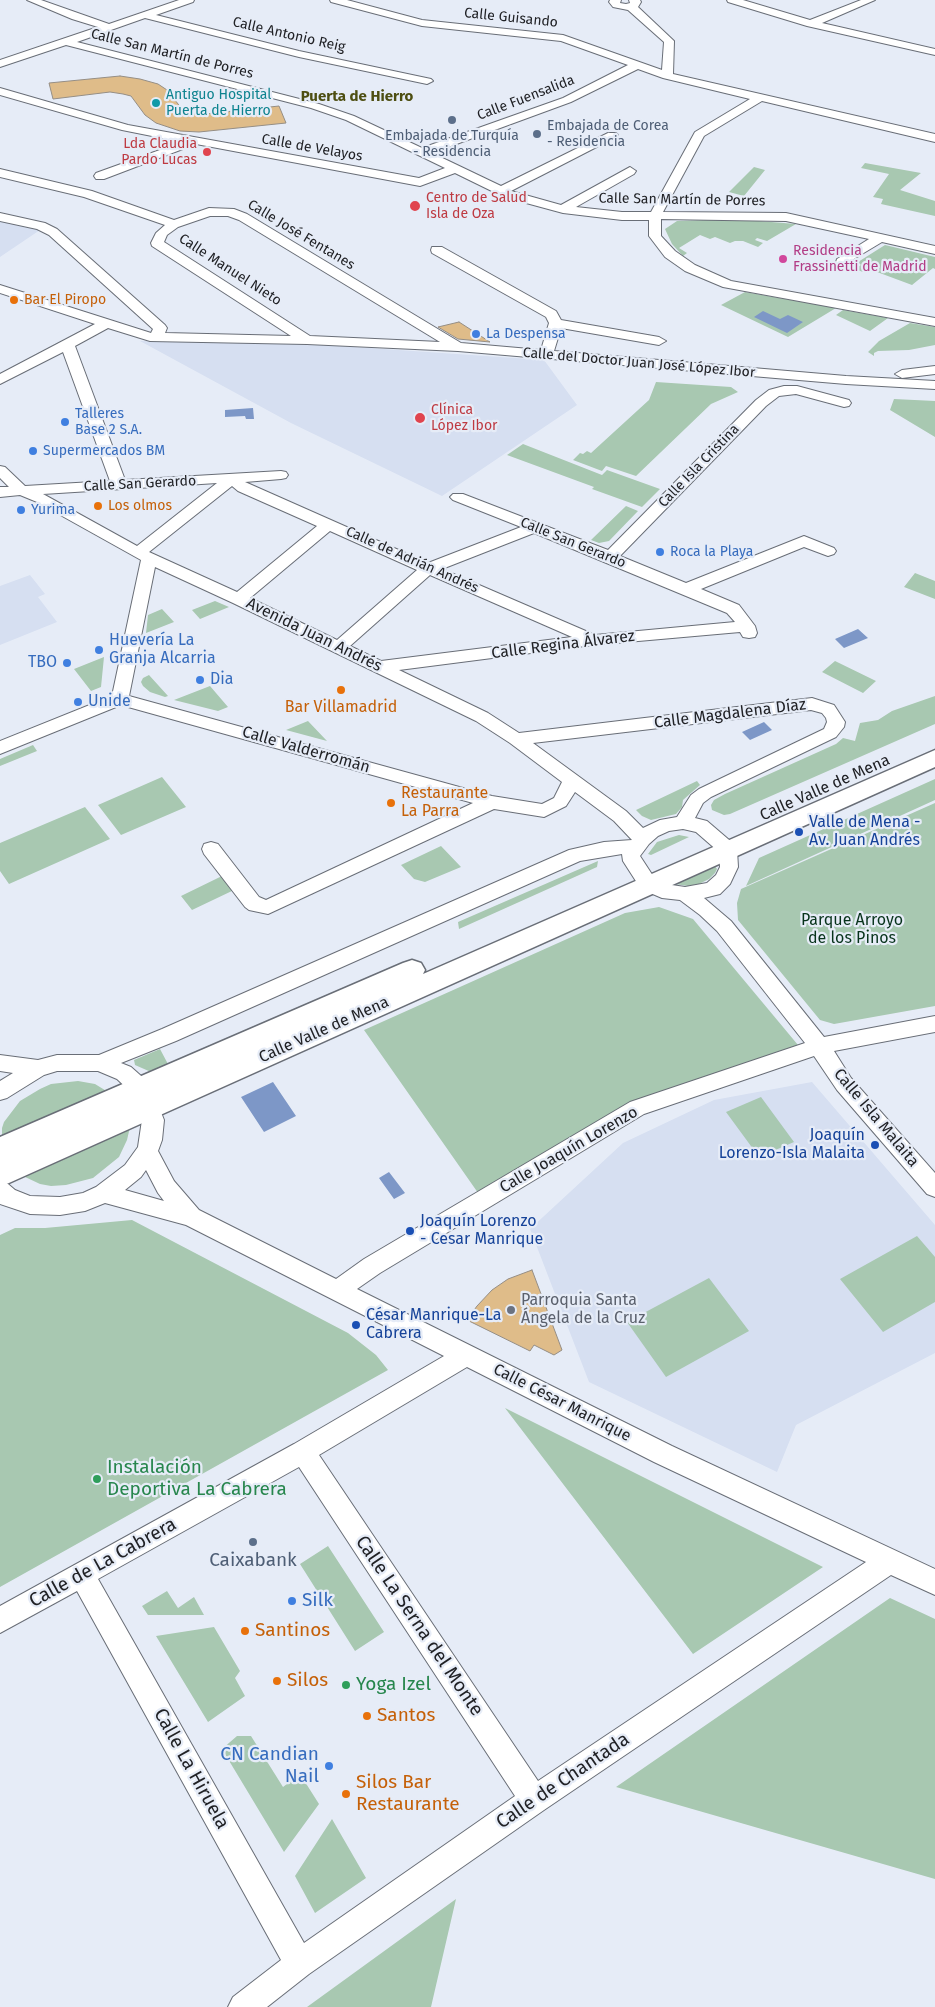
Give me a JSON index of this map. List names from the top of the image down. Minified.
{"streets":{"main road":["Calle Valle de Mena"],"street":["Calle Guisando","Calle Antonio Reig","Calle San Martín de Porres","Calle Fuensalida","Calle de Velayos","Calle José Fentanes","Calle Manuel Nieto","Calle del Doctor Juan José López Ibor","Calle Isla Cristina","Calle San Gerardo","Calle de Adrián Andrés","Avenida Juan Andrés","Calle Regina Álvarez","Calle Magdalena Díaz","Calle Valderromán","Calle Isla Malaita","Calle Joaquín Lorenzo","Calle César Manrique","Calle de La Cabrera","Calle La Serna del Monte","Calle La Hiruela","Calle de Chantada"]},"crossings":[["Calle Guisando","Calle Fuensalida"],["Calle San Martín de Porres","Calle Fuensalida"],["Calle San Martín de Porres","Calle de Velayos"],["Calle José Fentanes","Calle Manuel Nieto"],["Calle José Fentanes","Calle del Doctor Juan José López Ibor"],["Calle Manuel Nieto","Calle del Doctor Juan José López Ibor"],["Calle Isla Cristina","Calle San Gerardo"],["Calle San Gerardo","Calle de Adrián Andrés"],["Calle San Gerardo","Avenida Juan Andrés"],["Calle San Gerardo","Calle Regina Álvarez"],["Calle de Adrián Andrés","Calle Regina Álvarez"],["Avenida Juan Andrés","Calle Regina Álvarez"],["Avenida Juan Andrés","Calle Magdalena Díaz"],["Avenida Juan Andrés","Calle Valderromán"],["Avenida Juan Andrés","Calle Valle de Mena"],["Calle Magdalena Díaz","Calle Valle de Mena"],["Calle Isla Malaita","Calle Joaquín Lorenzo"],["Calle Joaquín Lorenzo","Calle César Manrique"],["Calle César Manrique","Calle de La Cabrera"],["Calle César Manrique","Calle de Chantada"],["Calle de La Cabrera","Calle La Serna del Monte"],["Calle de La Cabrera","Calle La Hiruela"],["Calle La Serna del Monte","Calle de Chantada"],["Calle La Hiruela","Calle de Chantada"]],"districts":["Puerta de Hierro"],"parks":["Parque Arroyo de los Pinos"],"places":["Antiguo Hospital Puerta de Hierro","Embajada de Turquía - Residencia","Embajada de Corea - Residencia","Lda Claudia Pardo Lucas","Centro de Salud Isla de Oza","Residencia Frassinetti de Madrid","Bar El Piropo","La Despensa","Clínica López Ibor","Talleres Base 2 S.A.","Supermercados BM","Los olmos","Yurima","Roca la Playa","Huevería La Granja Alcarria","TBO","Dia","Bar Villamadrid","Unide","Restaurante La Parra","Valle de Mena - Av. Juan Andrés","Joaquín Lorenzo-Isla Malaita","Joaquín Lorenzo - Cesar Manrique","Parroquia Santa Ángela de la Cruz","César Manrique-La Cabrera","Instalación Deportiva La Cabrera","Caixabank","Silk","Santinos","Silos","Yoga Izel","Santos","CN Candian Nail","Silos Bar Restaurante"]}
